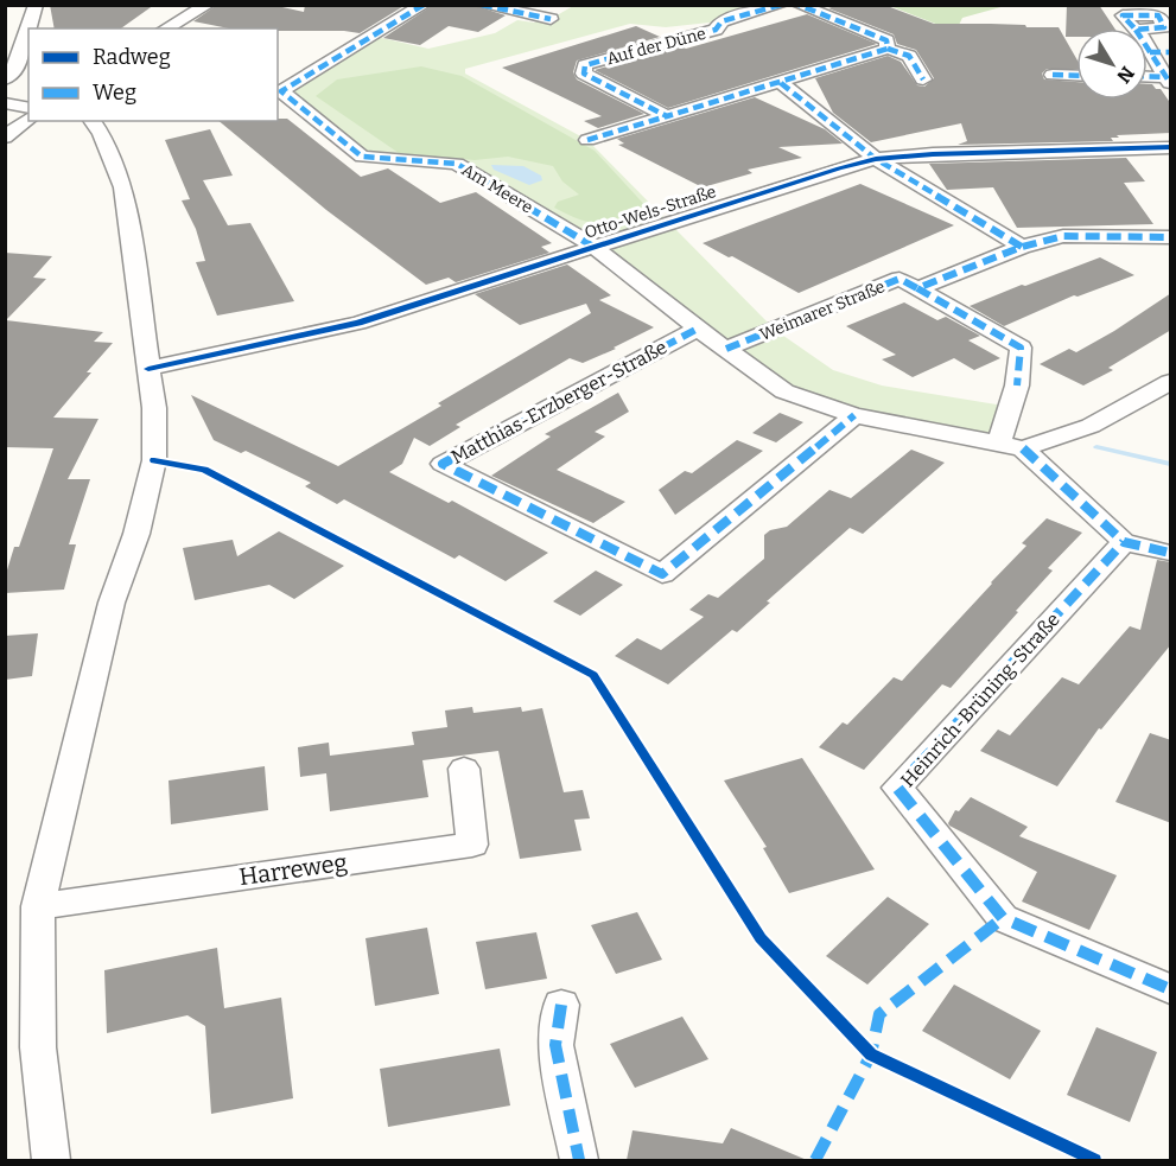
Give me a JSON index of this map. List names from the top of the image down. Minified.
{"streets":{"street":["Auf der Düne","Am Meere","Otto-Wels-Straße","Weimarer Straße","Matthias-Erzberger-Straße","Heinrich-Brüning-Straße","Harreweg"]},"crossings":[["Am Meere","Otto-Wels-Straße"]],"legend":["Radweg","Weg"],"north":"bottom right"}
